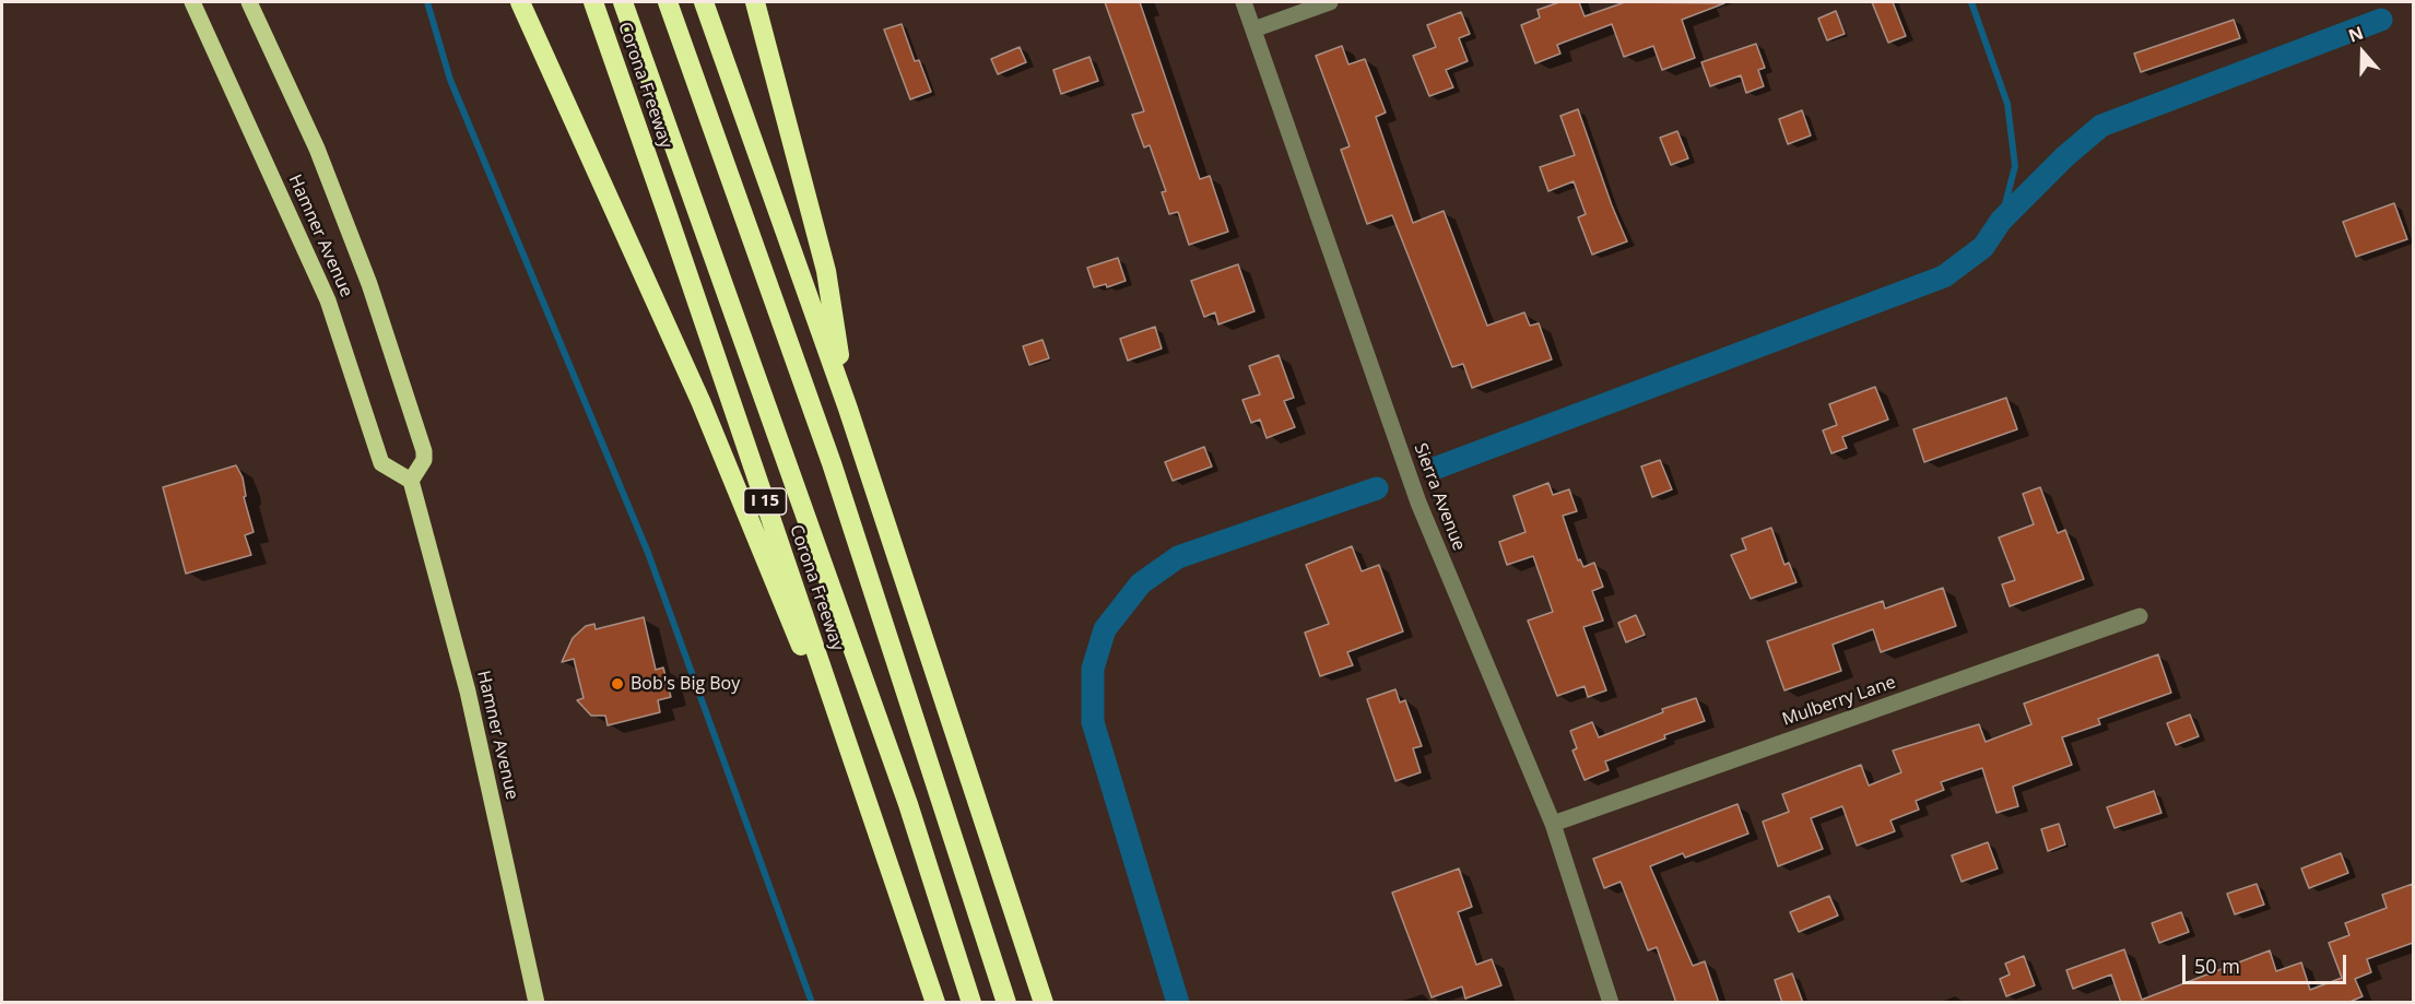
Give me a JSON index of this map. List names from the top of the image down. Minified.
{"streets":{"highway":["Corona Freeway","I 15"],"main road":["Hamner Avenue"],"street":["Sierra Avenue","Mulberry Lane"]},"crossings":[["Sierra Avenue","Mulberry Lane"]],"places":["Bob's Big Boy"],"scale_bar":"50 m","north":"top"}
